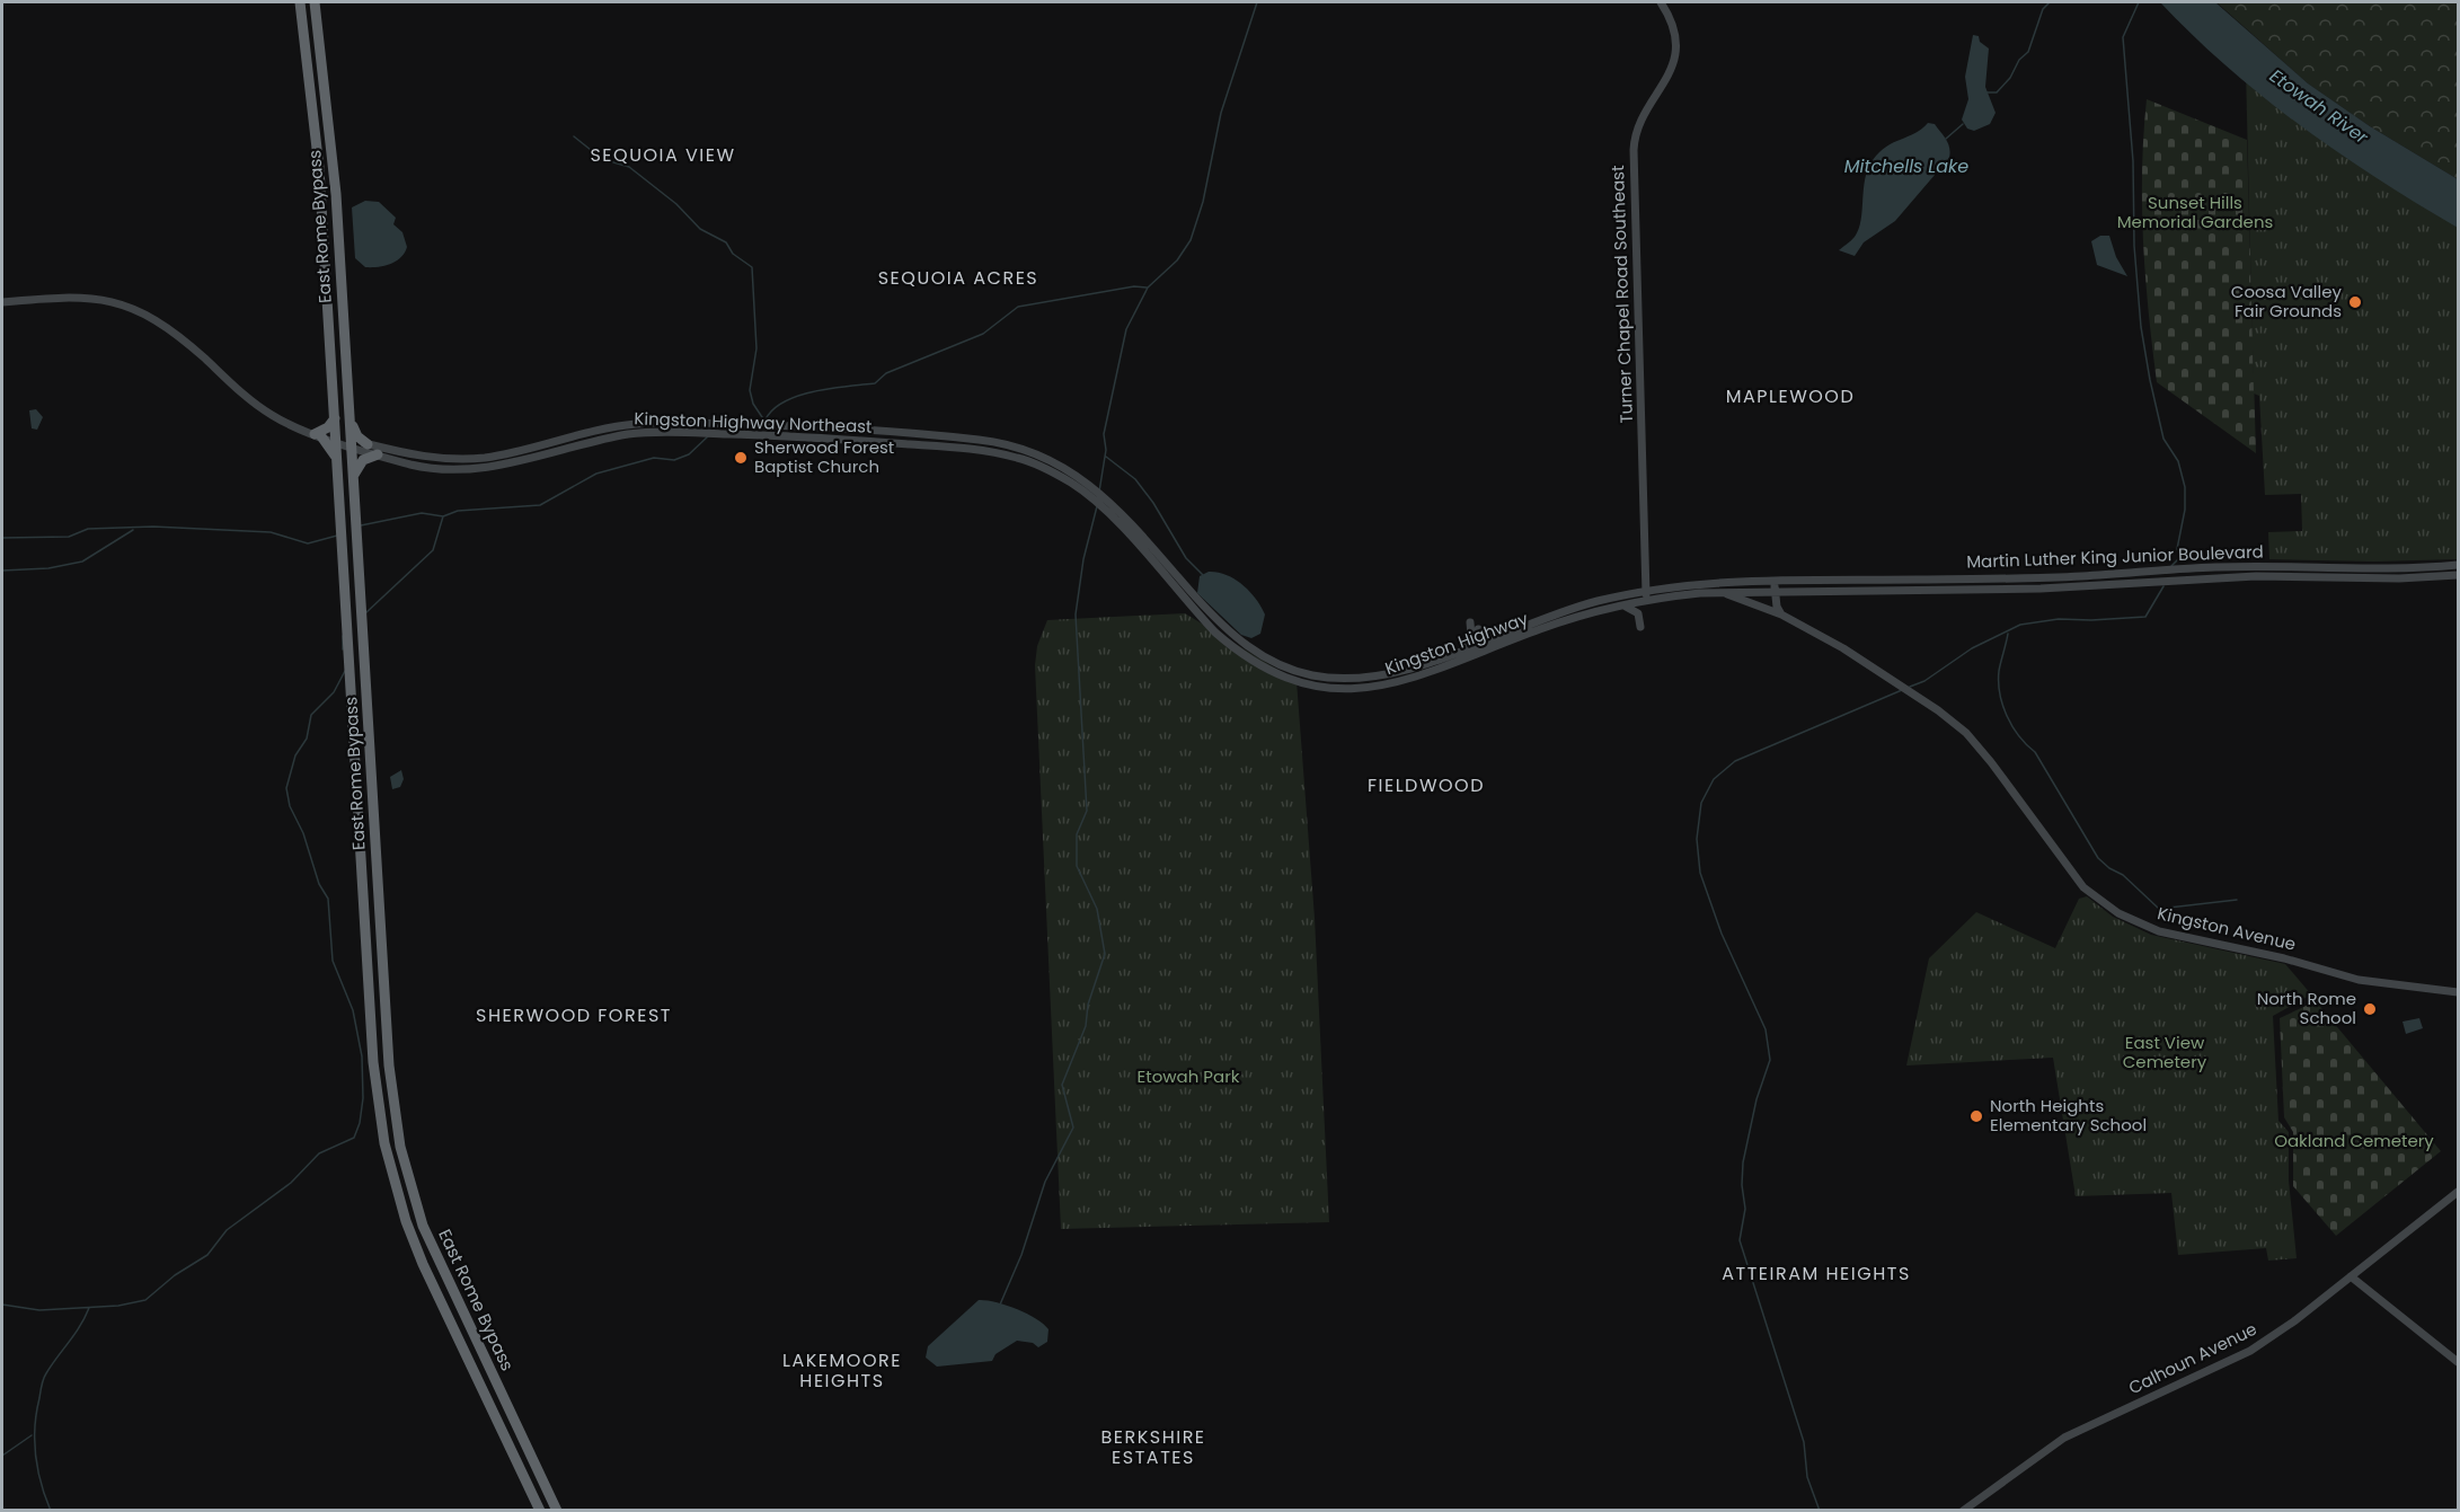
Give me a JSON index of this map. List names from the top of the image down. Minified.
{"streets":{"highway":["East Rome Bypass"],"main road":["Turner Chapel Road Southeast","Kingston Highway Northeast","Martin Luther King Junior Boulevard","Kingston Highway","Kingston Avenue","Calhoun Avenue"]},"crossings":[["East Rome Bypass","Kingston Highway Northeast"],["East Rome Bypass","Kingston Highway"],["Turner Chapel Road Southeast","Kingston Highway"],["Kingston Highway Northeast","Kingston Highway"],["Martin Luther King Junior Boulevard","Kingston Highway"],["Kingston Highway","Kingston Avenue"]],"districts":["SEQUOIA VIEW","SEQUOIA ACRES","MAPLEWOOD","FIELDWOOD","SHERWOOD FOREST","ATTEIRAM HEIGHTS","LAKEMOORE HEIGHTS","BERKSHIRE ESTATES"],"water":["Etowah River","Mitchells Lake"],"parks":["Sunset Hills Memorial Gardens","East View Cemetery","Etowah Park","Oakland Cemetery"],"places":["Coosa Valley Fair Grounds","Sherwood Forest Baptist Church","North Rome School","North Heights Elementary School"]}
